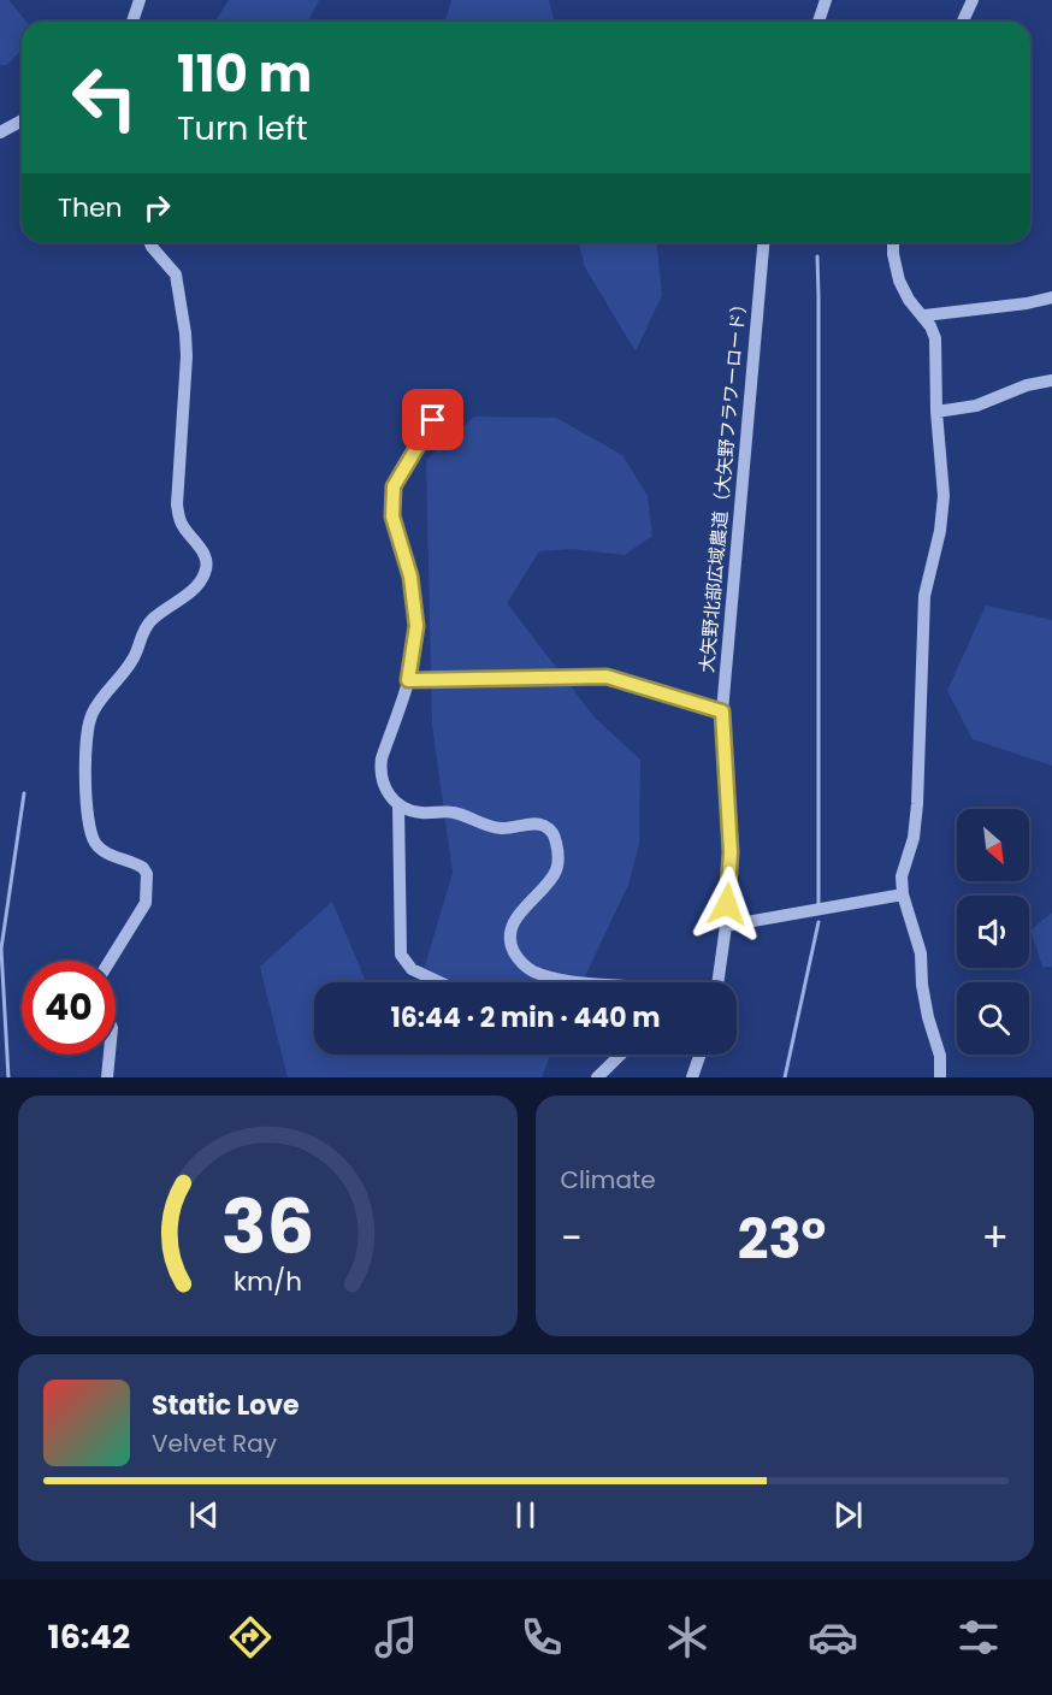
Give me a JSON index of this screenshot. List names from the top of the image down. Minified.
{"streets":{"street":["大矢野北部広域農道（大矢野フラワーロード）"]},"north":"bottom right","page":{"turn":["110 m","Turn left"],"then":"Then","limit":"40","trip":"16:44 · 2 min · 440 m","tile":"Climate","heat":["−","23°","+"],"song":["Static Love","Velvet Ray"],"tabs":"16:42","gauge":["36","km/h"]}}
